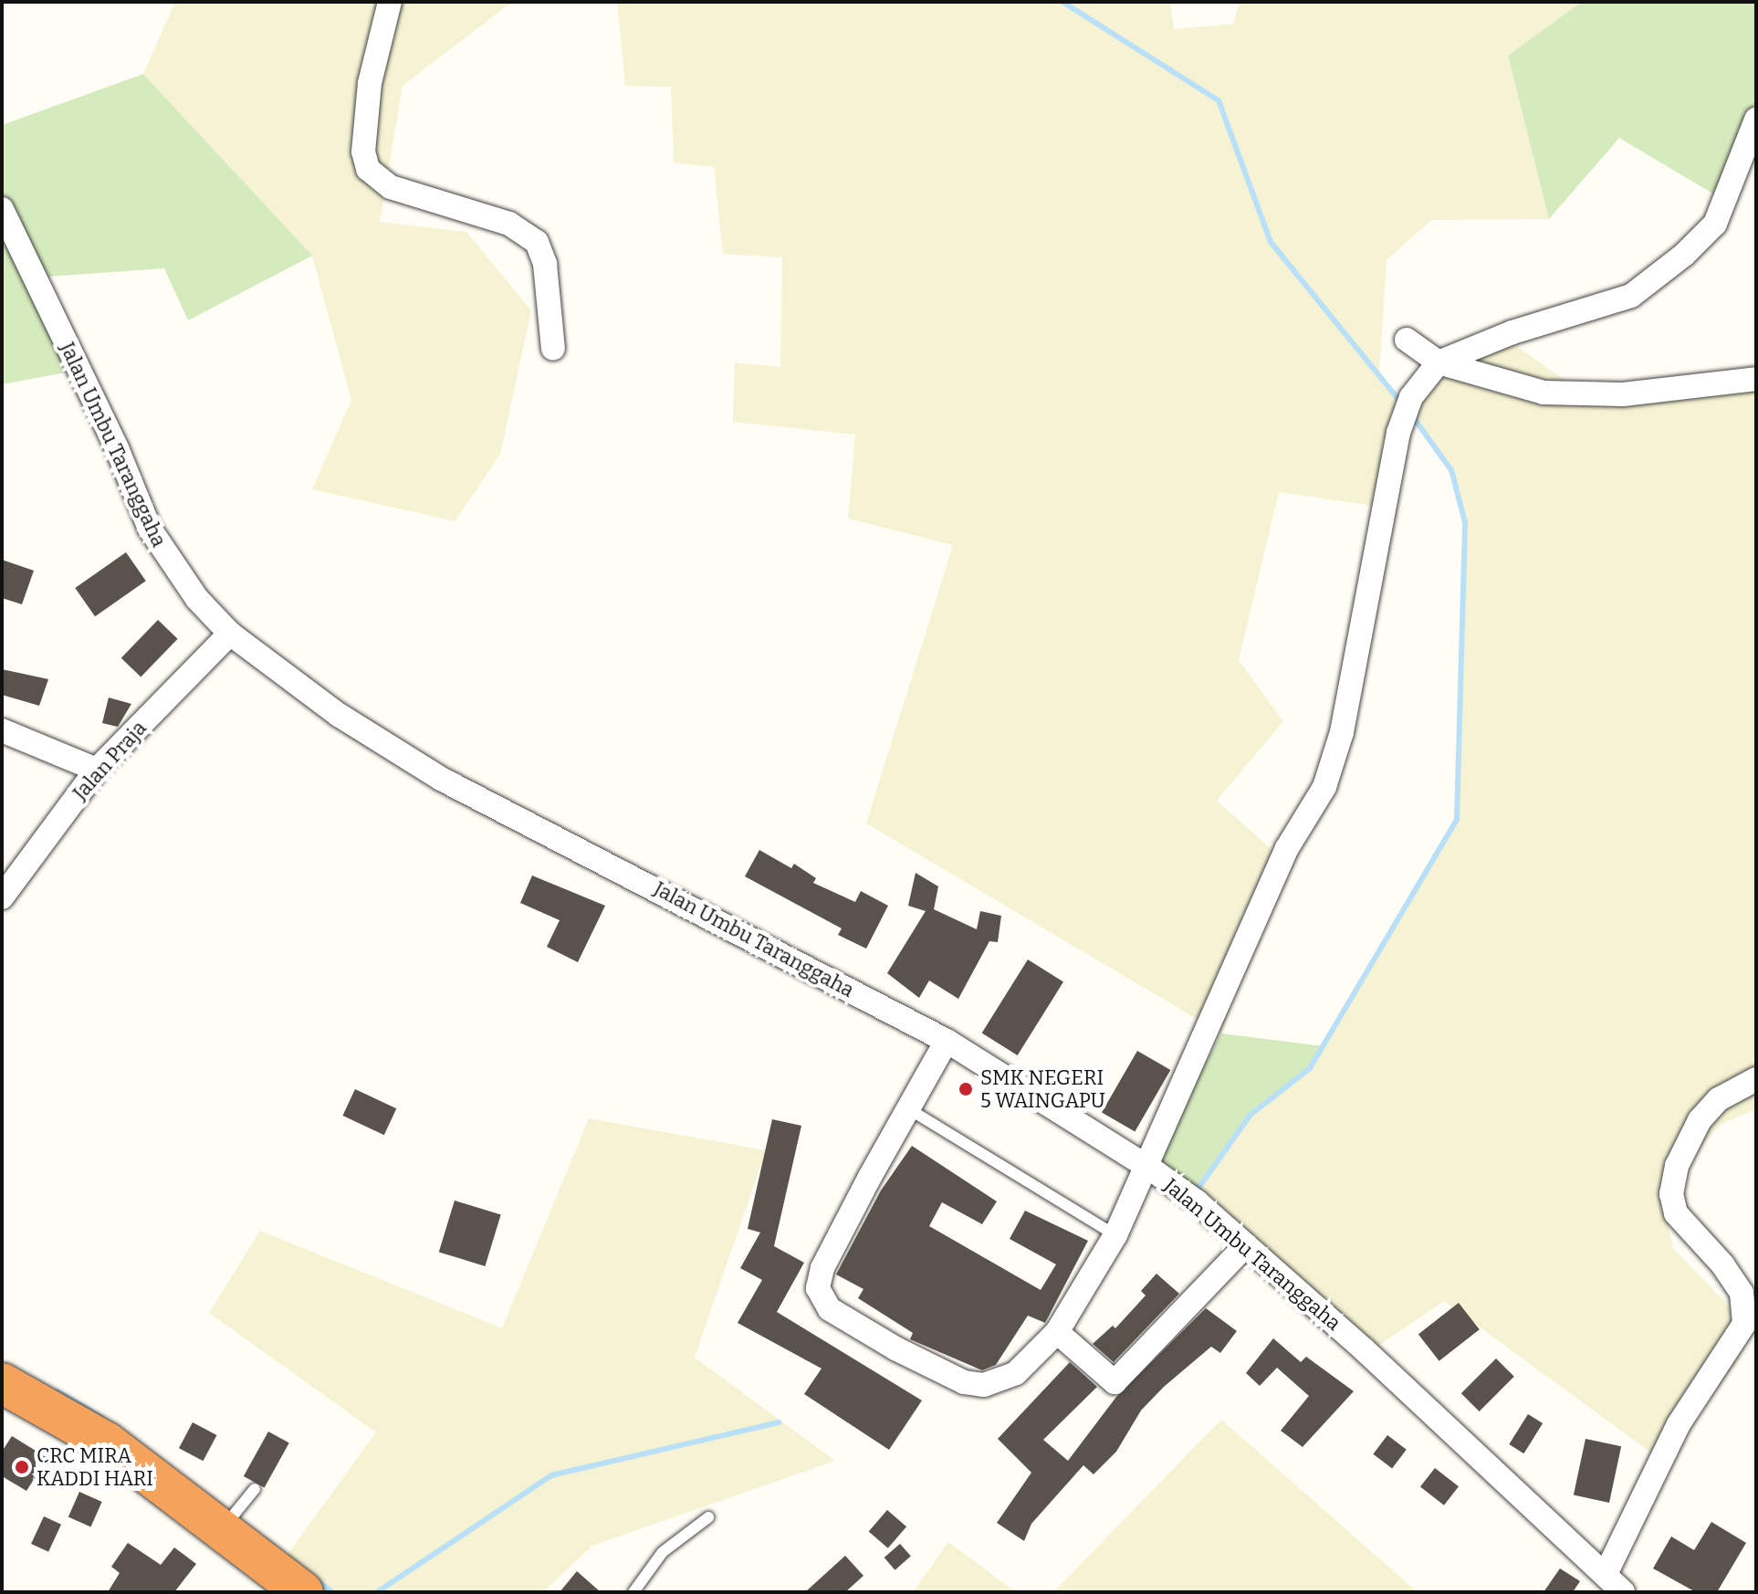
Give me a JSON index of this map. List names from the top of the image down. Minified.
{"streets":{"street":["Jalan Umbu Taranggaha","Jalan Praja"]},"crossings":[["Jalan Umbu Taranggaha","Jalan Praja"]],"places":["SMK NEGERI 5 WAINGAPU","CRC MIRA KADDI HARI"]}
